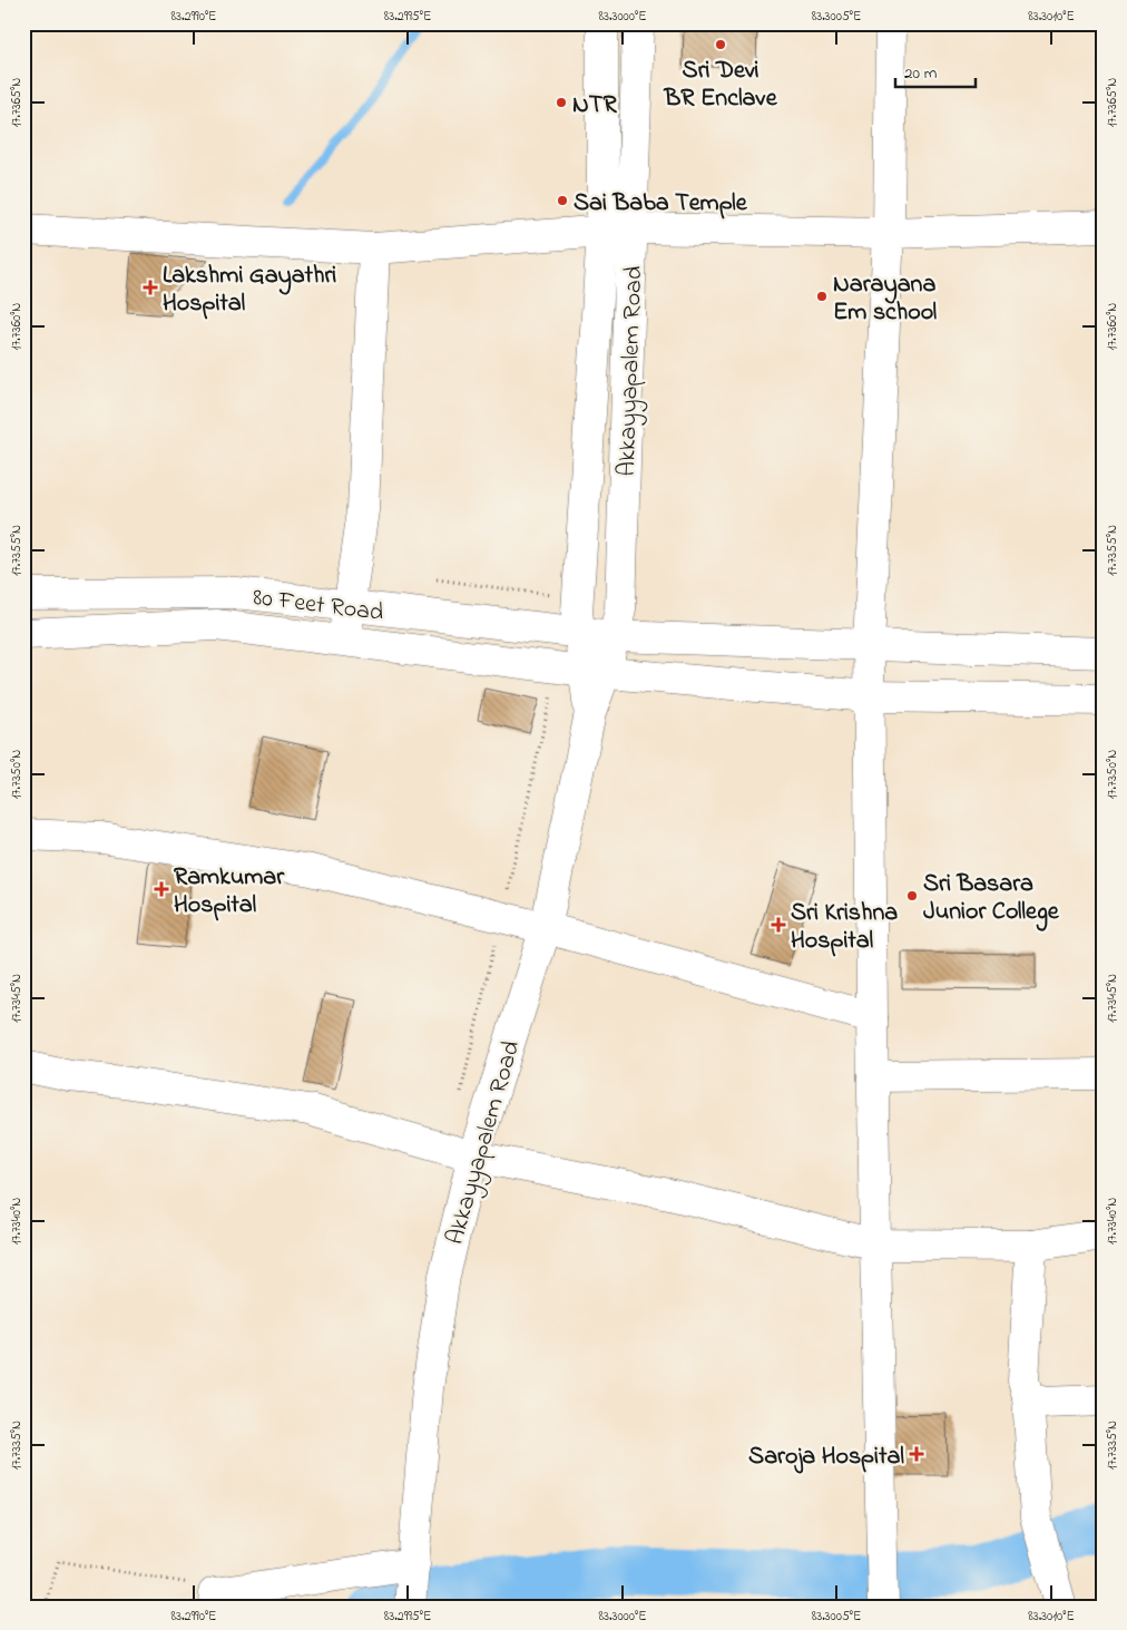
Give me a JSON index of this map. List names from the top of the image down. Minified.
{"streets":{"street":["Akkayyapalem Road","80 Feet Road"]},"crossings":[["Akkayyapalem Road","80 Feet Road"]],"places":{"other":["Sri Devi BR Enclave","NTR","Sai Baba Temple","Narayana Em school","Sri Basara Junior College"],"health":["Lakshmi Gayathri Hospital","Ramkumar Hospital","Sri Krishna Hospital","Saroja Hospital"]},"scale_bar":"20 m","coordinates":["83.2990°E","83.2995°E","83.3000°E","83.3005°E","83.3010°E","17.7365°N","17.7360°N","17.7355°N","17.7350°N","17.7345°N","17.7340°N","17.7335°N"]}
